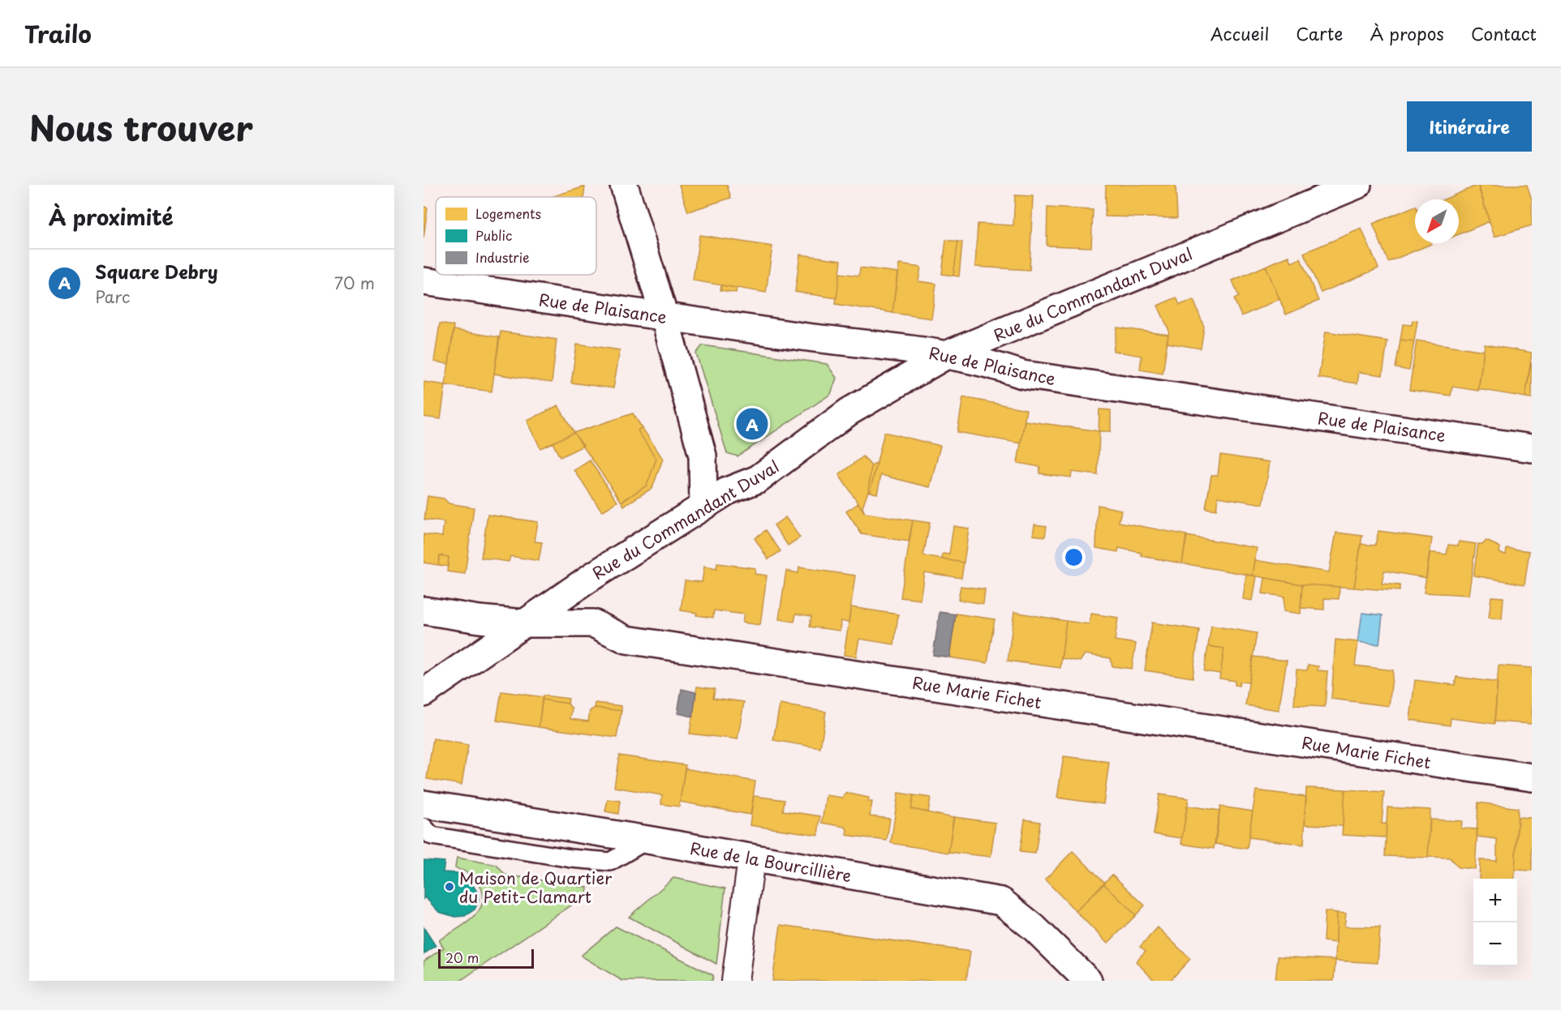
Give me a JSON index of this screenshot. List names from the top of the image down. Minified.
{"streets":{"street":["Rue du Commandant Duval","Rue de Plaisance","Rue Marie Fichet","Rue de la Bourcillière"]},"crossings":[["Rue du Commandant Duval","Rue de Plaisance"],["Rue du Commandant Duval","Rue Marie Fichet"]],"places":["Maison de Quartier du Petit-Clamart"],"legend":["Logements","Public","Industrie"],"scale_bar":"20 m","north":"bottom left","page":{"header":"Trailo","nav":["Accueil","Carte","À propos","Contact"],"title":"Nous trouver","buttons":"Itinéraire","heading":"À proximité","list":[{"mark":"A","name":"Square Debry","note":"Parc","value":"70 m"}],"pins":"A","map_buttons":["+","−"],"scale":"20 m"}}
